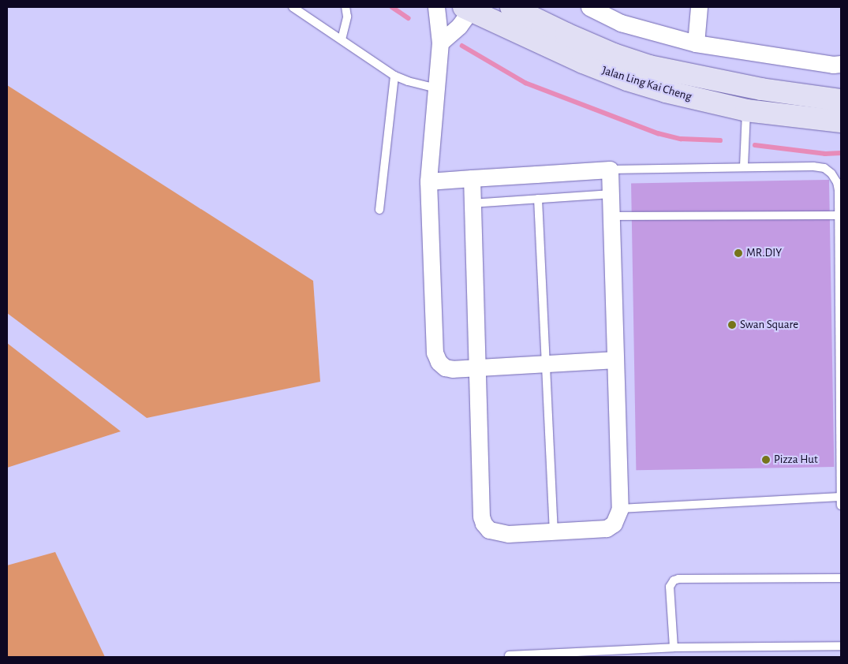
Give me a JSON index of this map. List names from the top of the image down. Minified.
{"streets":{"street":["Jalan Ling Kai Cheng"]},"places":["MR.DIY","Swan Square","Pizza Hut"]}
